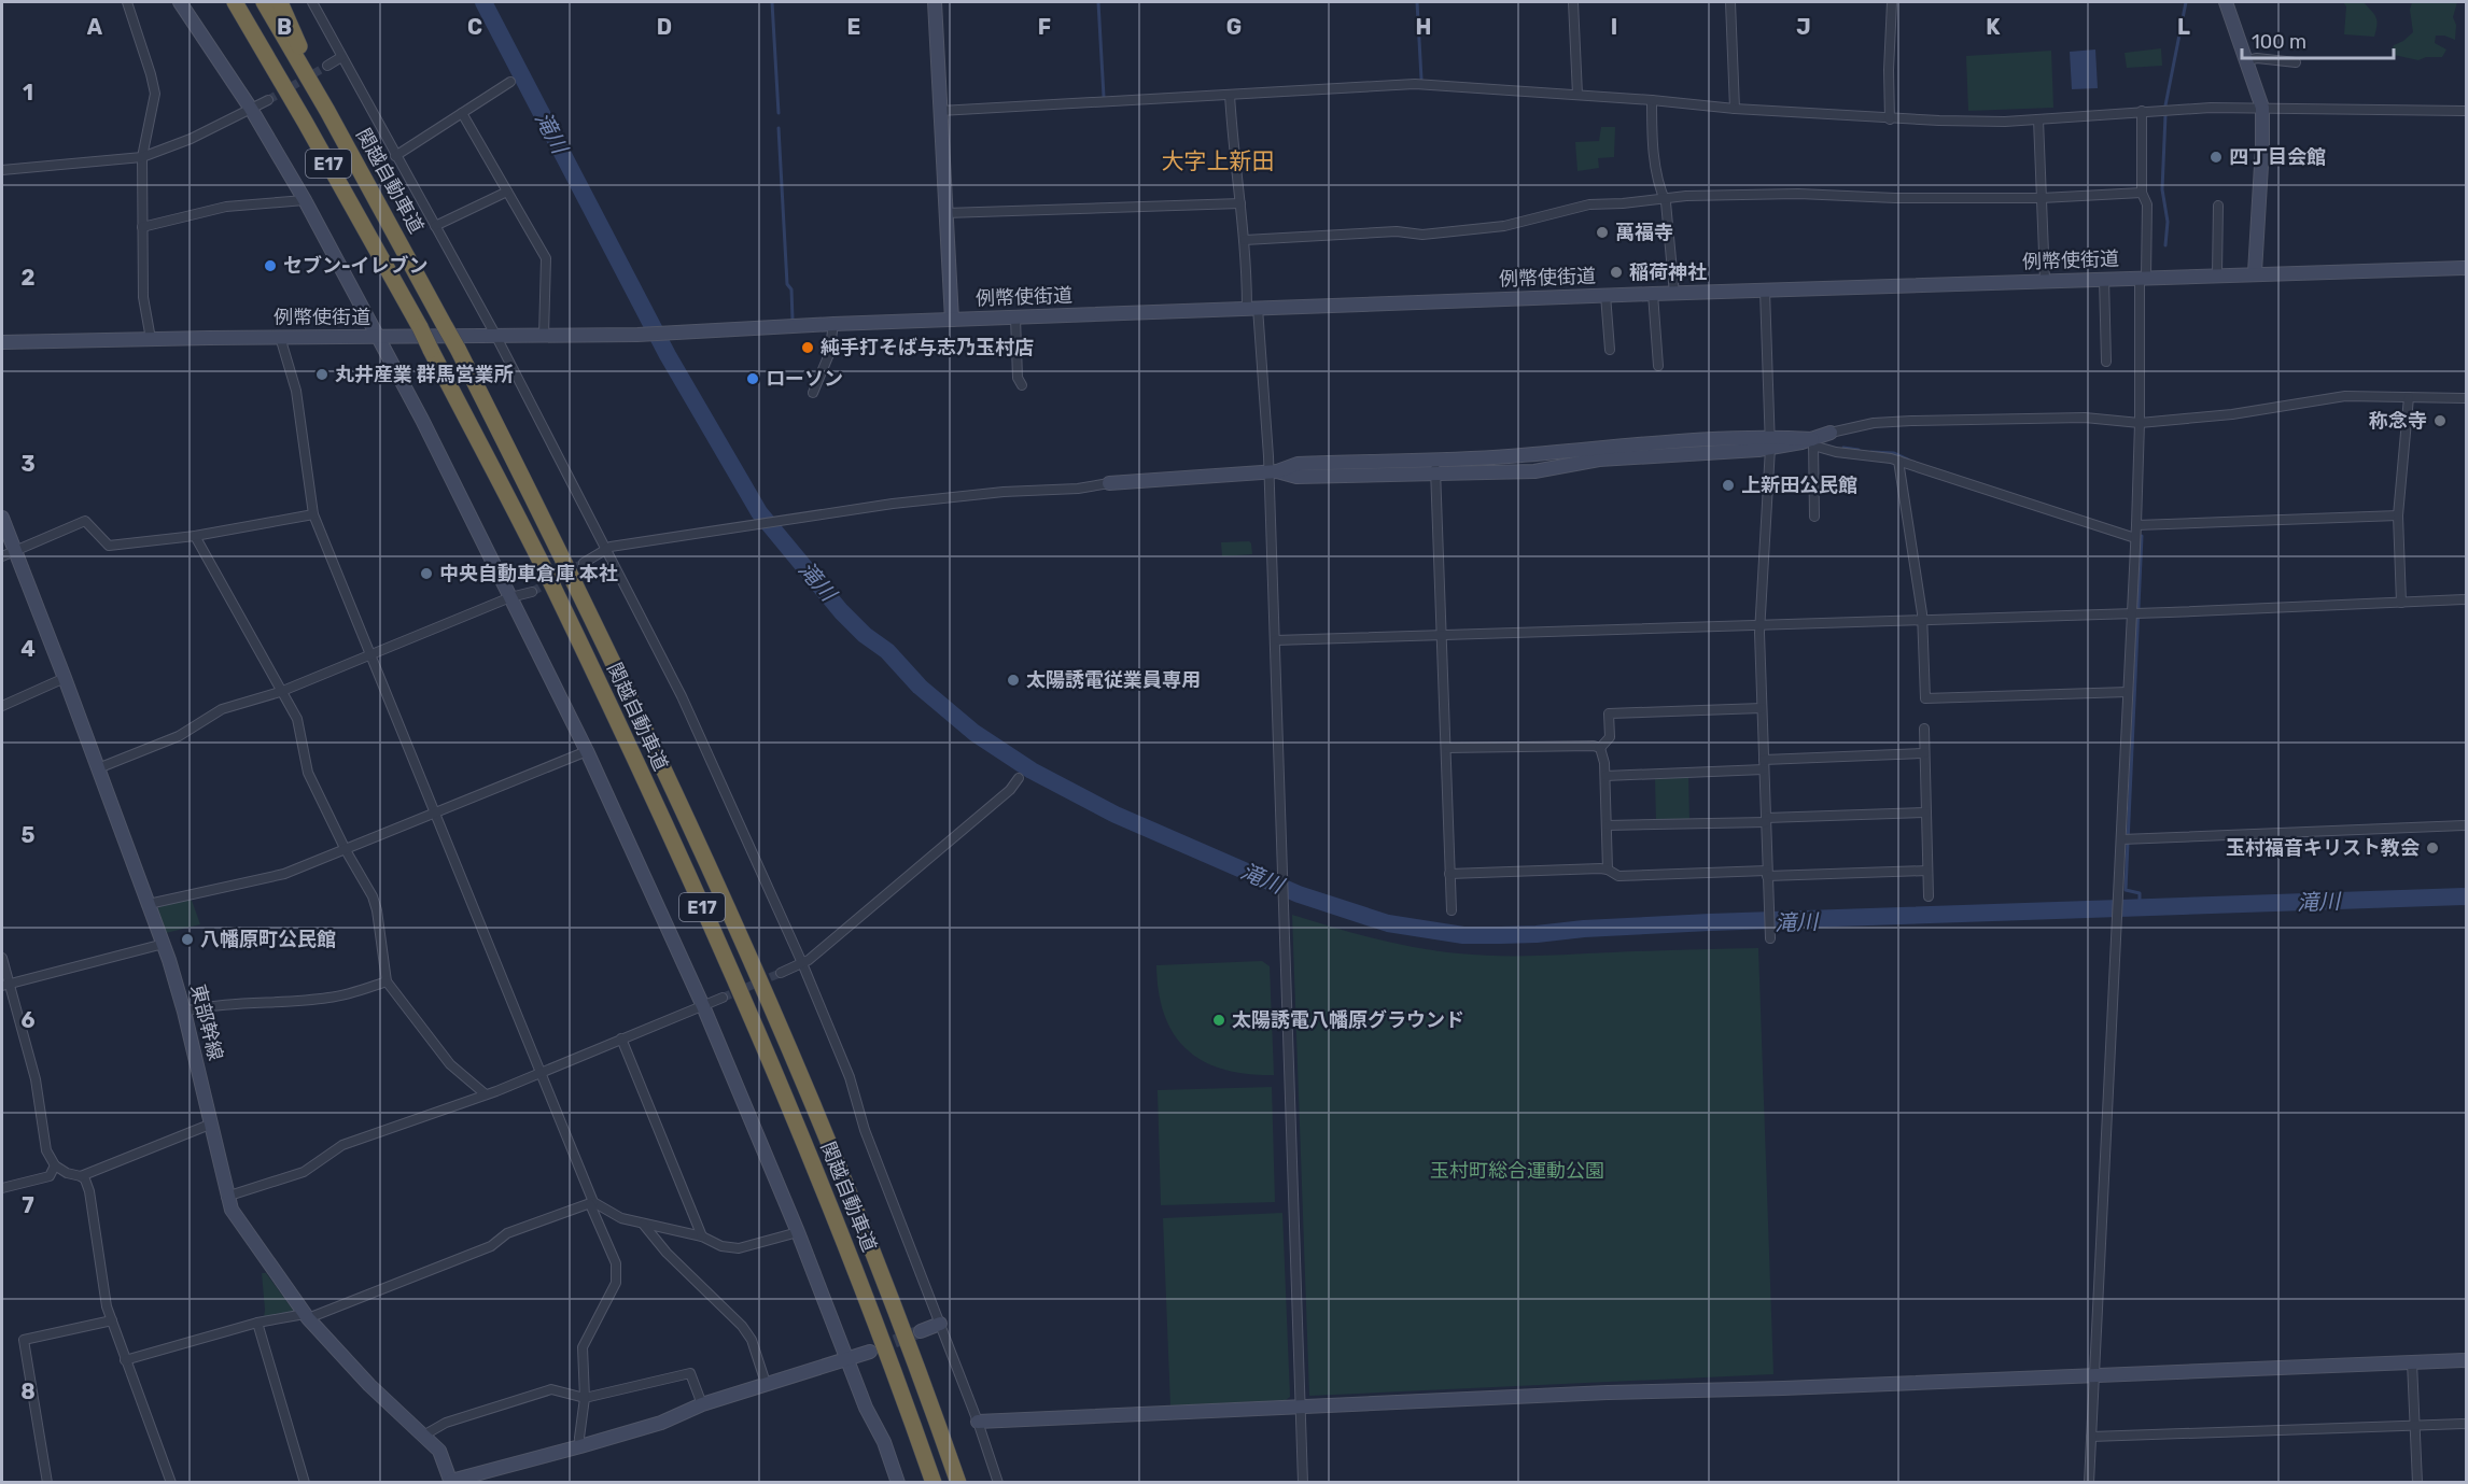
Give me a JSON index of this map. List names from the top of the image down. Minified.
{"streets":{"highway":["E17","関越自動車道"],"street":["例幣使街道","東部幹線"]},"districts":["大字上新田"],"water":["滝川"],"parks":["玉村町総合運動公園"],"places":["四丁目会館","萬福寺","セブン-イレブン","稲荷神社","純手打そば与志乃玉村店","丸井産業 群馬営業所","ローソン","称念寺","上新田公民館","中央自動車倉庫 本社","太陽誘電従業員専用","玉村福音キリスト教会","八幡原町公民館","太陽誘電八幡原グラウンド"],"scale_bar":"100 m","grid":{"columns":["A","B","C","D","E","F","G","H","I","J","K","L"],"rows":["1","2","3","4","5","6","7","8"]}}
